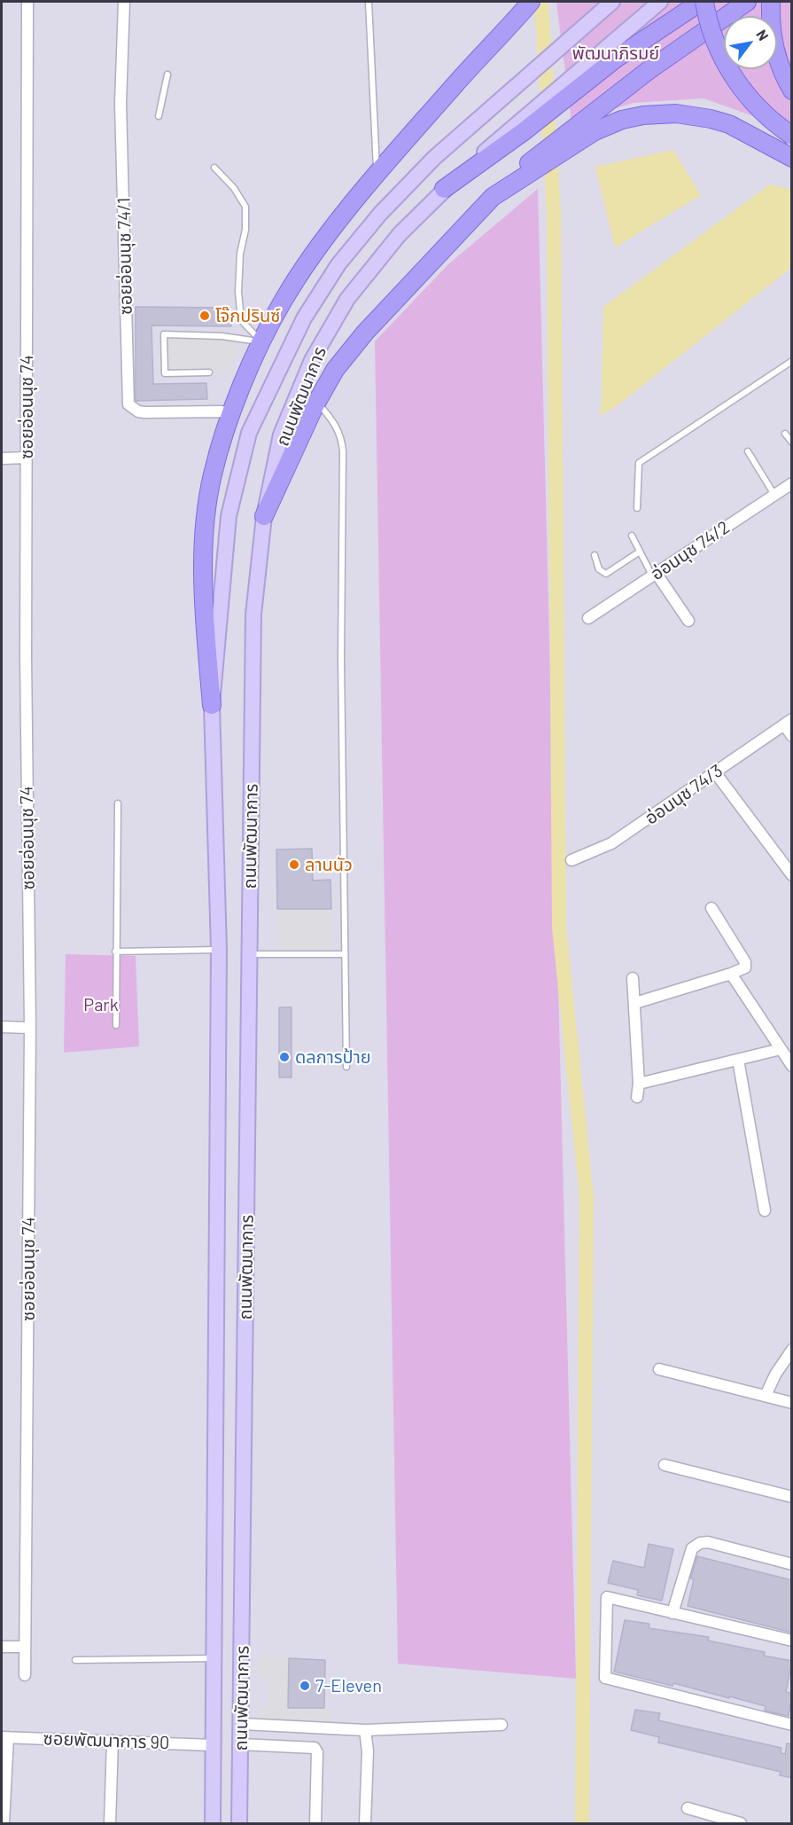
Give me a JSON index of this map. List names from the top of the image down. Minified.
{"streets":{"main road":["ถนนพัฒนาการ"],"street":["ซอยอ่อนนุช 74/1","ซอยอ่อนนุช 74","อ่อนนุช 74/2","อ่อนนุช 74/3","ซอยพัฒนาการ 90"]},"crossings":[["ถนนพัฒนาการ","ซอยพัฒนาการ 90"]],"parks":["พัฒนาภิรมย์","Park"],"places":["โจ๊กปรินซ์","ลานนัว","ดลการป้าย","7-Eleven"],"north":"top right"}
